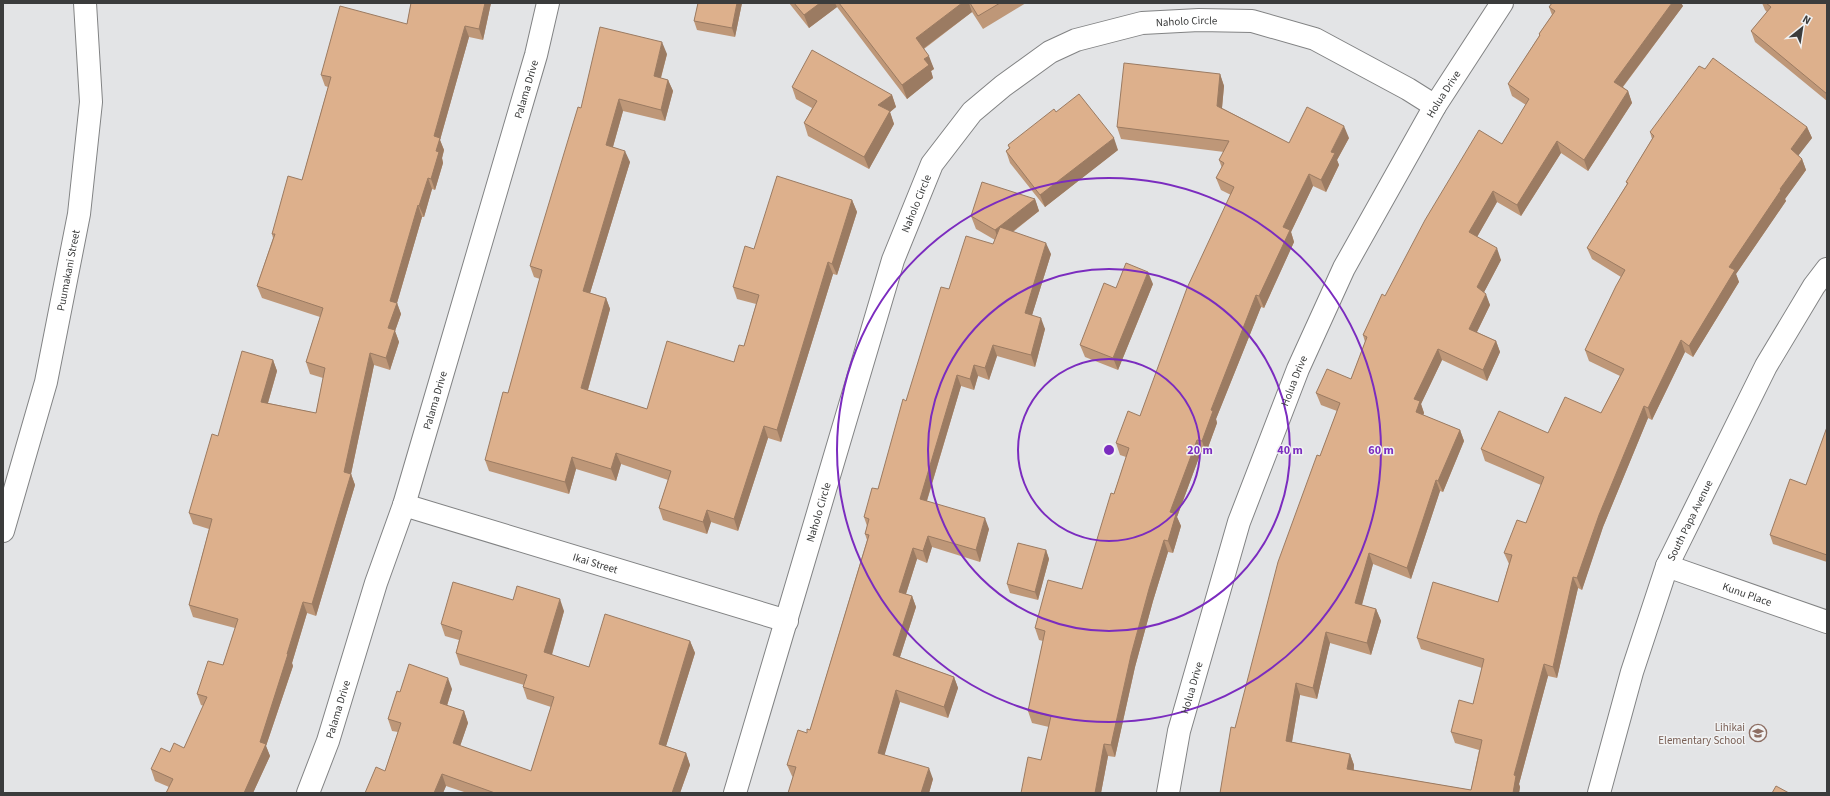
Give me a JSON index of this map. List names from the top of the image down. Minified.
{"streets":{"street":["Naholo Circle","Palama Drive","Holua Drive","Puumakani Street","South Papa Avenue","Ikai Street","Kunu Place"]},"crossings":[["Naholo Circle","Holua Drive"],["Naholo Circle","Ikai Street"],["Palama Drive","Ikai Street"],["South Papa Avenue","Kunu Place"]],"places":{"school or university":["Lihikai Elementary School"]},"north":"top right","rings":["20 m","40 m","60 m"]}
